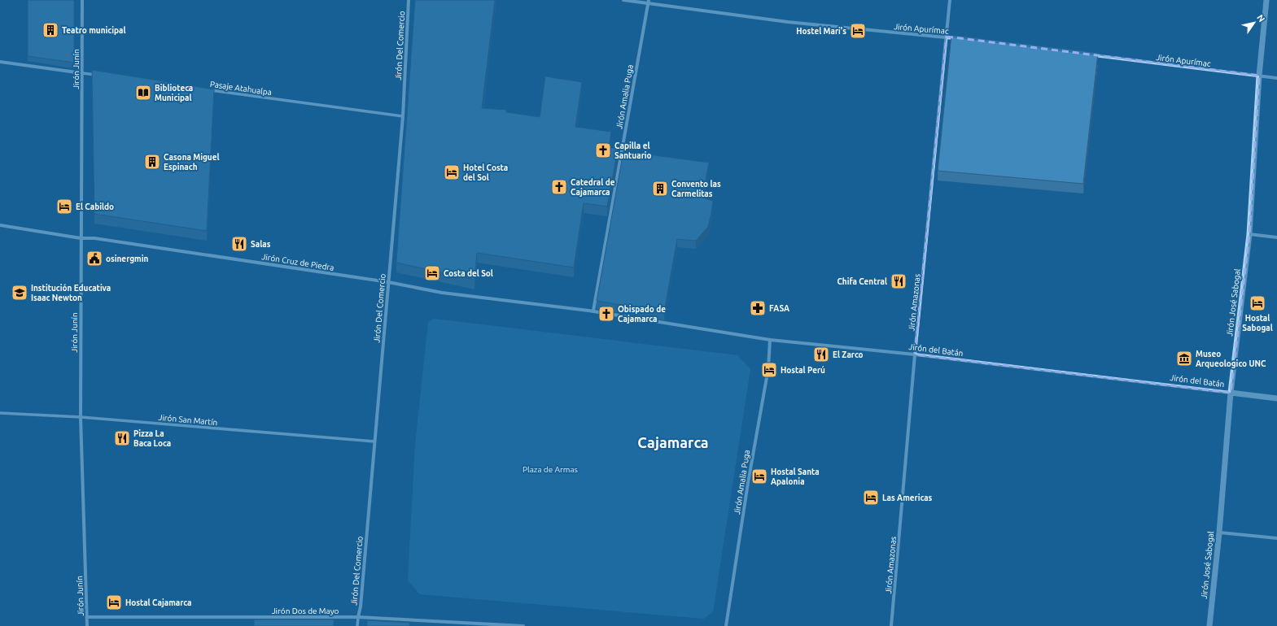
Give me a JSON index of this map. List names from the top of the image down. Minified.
{"streets":{"street":["Jirón Apurímac","Jirón Del Comercio","Jirón Junín","Pasaje Atahualpa","Jirón Amalia Puga","Jirón Cruz de Piedra","Jirón Amazonas","Jirón José Sabogal","Jirón del Batán","Jirón San Martín","Jirón Dos de Mayo"]},"crossings":[["Jirón Apurímac","Jirón Amalia Puga"],["Jirón Apurímac","Jirón Amazonas"],["Jirón Apurímac","Jirón José Sabogal"],["Jirón Del Comercio","Pasaje Atahualpa"],["Jirón Del Comercio","Jirón Cruz de Piedra"],["Jirón Del Comercio","Jirón San Martín"],["Jirón Del Comercio","Jirón Dos de Mayo"],["Jirón Junín","Jirón Cruz de Piedra"],["Jirón Junín","Jirón San Martín"],["Jirón Junín","Jirón Dos de Mayo"],["Jirón Amalia Puga","Jirón Cruz de Piedra"],["Jirón Amalia Puga","Jirón del Batán"],["Jirón Cruz de Piedra","Jirón del Batán"],["Jirón Amazonas","Jirón del Batán"],["Jirón José Sabogal","Jirón del Batán"]],"districts":["Cajamarca"],"parks":["Plaza de Armas"],"places":{"building":["Teatro municipal","Casona Miguel Espinach","Convento las Carmelitas"],"hotel":["Hostel Mari's","Hotel Costa del Sol","El Cabildo","Costa del Sol","Hostal Sabogal","Hostal Perú","Hostal Santa Apalonia","Las Americas","Hostal Cajamarca"],"library":["Biblioteca Municipal"],"church":["Capilla el Santuario","Catedral de Cajamarca","Obispado de Cajamarca"],"restaurant":["Salas","Chifa Central","El Zarco","Pizza La Baca Loca"],"public building":["osinergmin"],"school or university":["Institución Educativa Isaac Newton"],"pharmacy":["FASA"],"museum":["Museo Arqueologico UNC"]},"north":"top right"}
